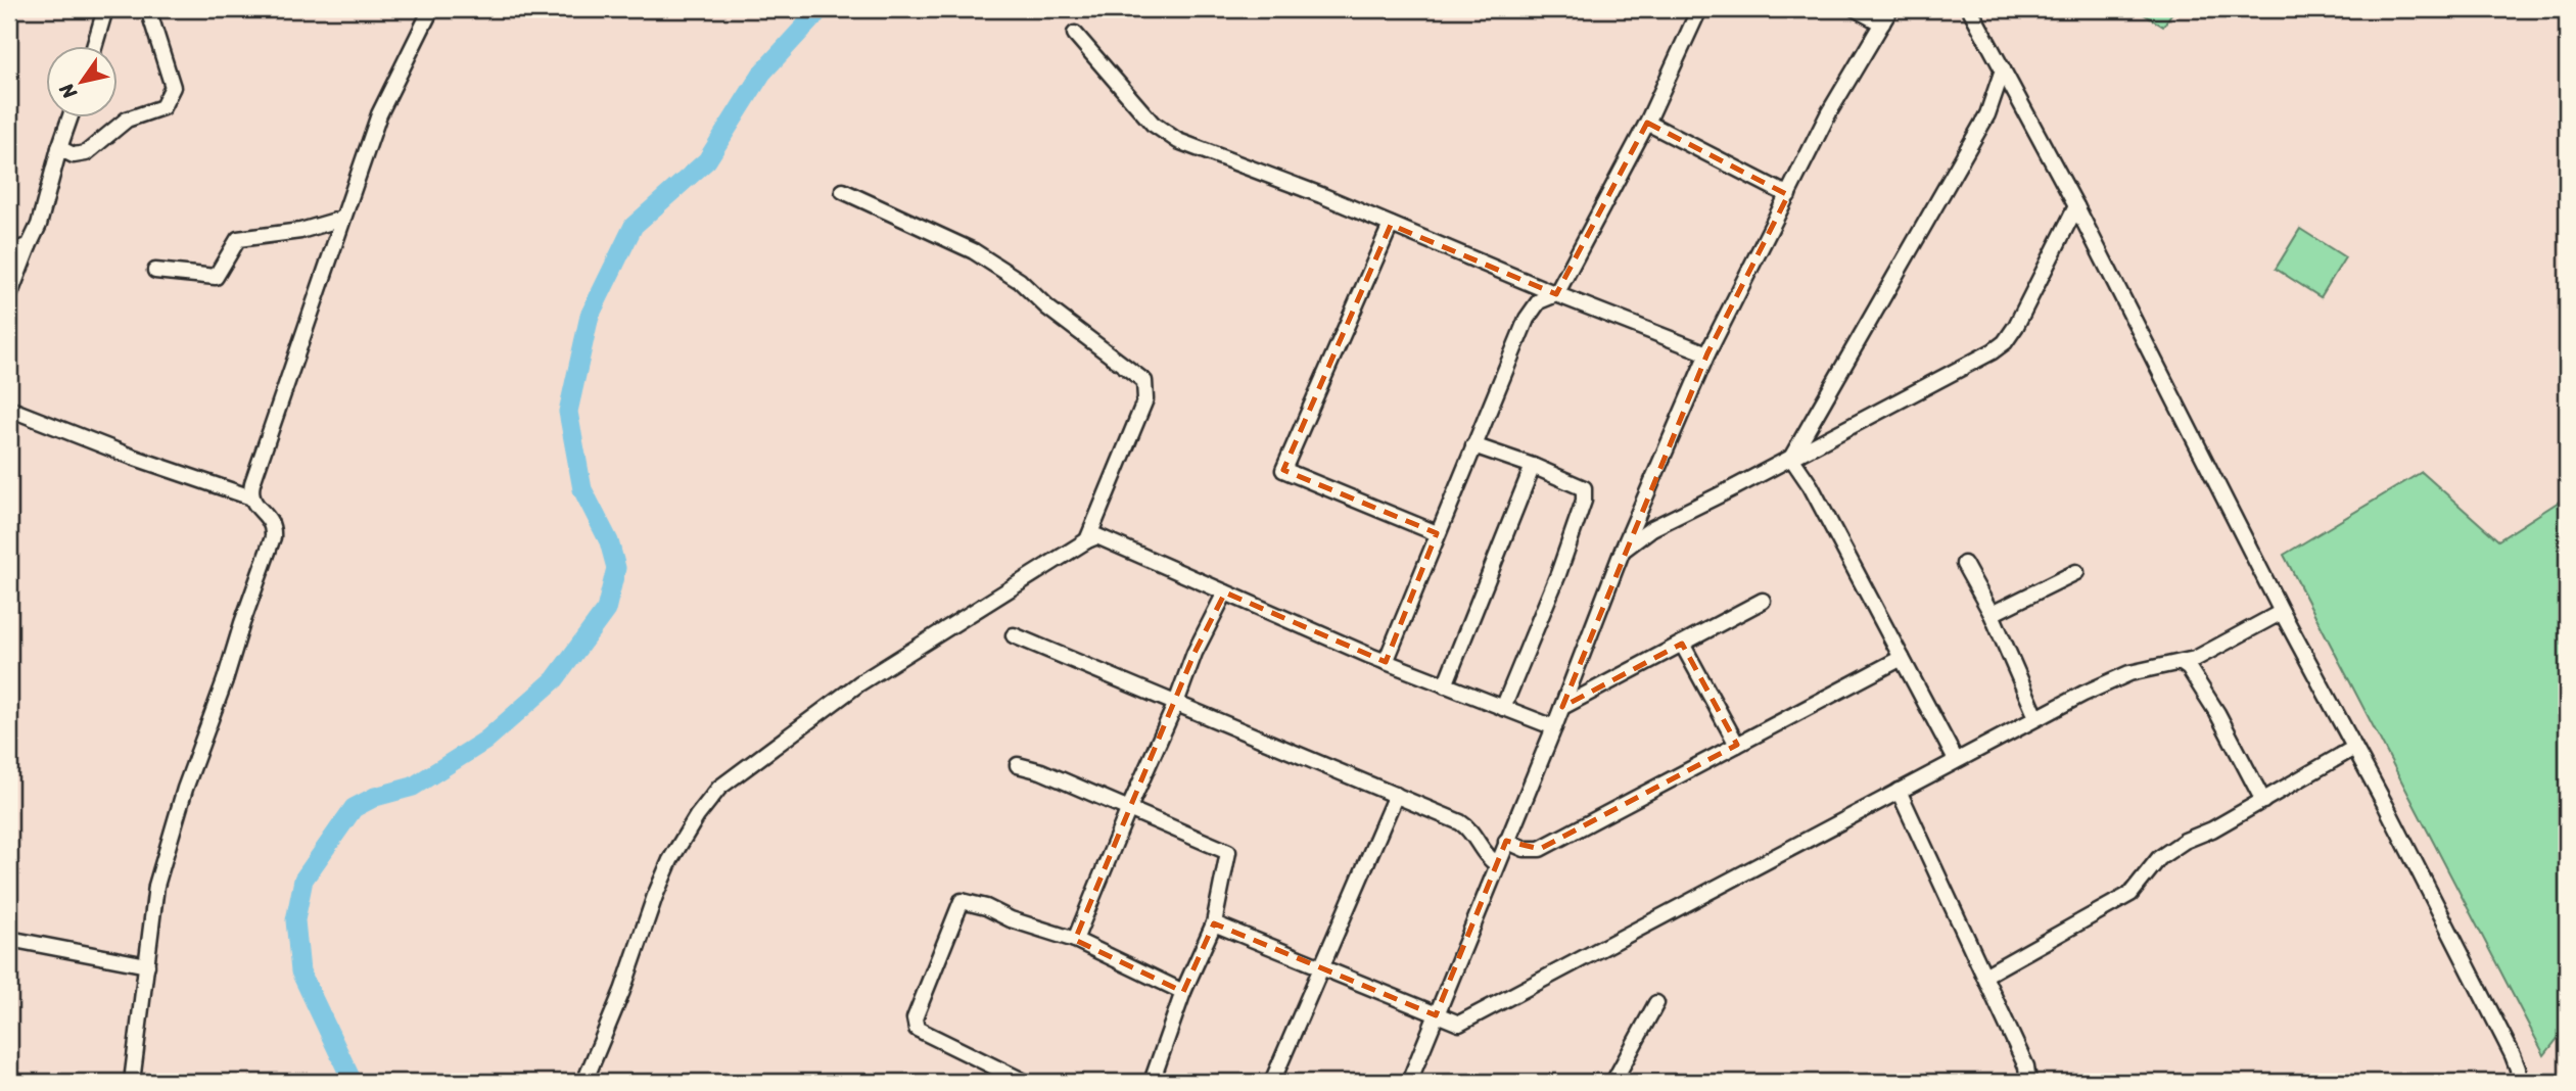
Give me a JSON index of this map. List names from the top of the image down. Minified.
{"north":"bottom left"}
